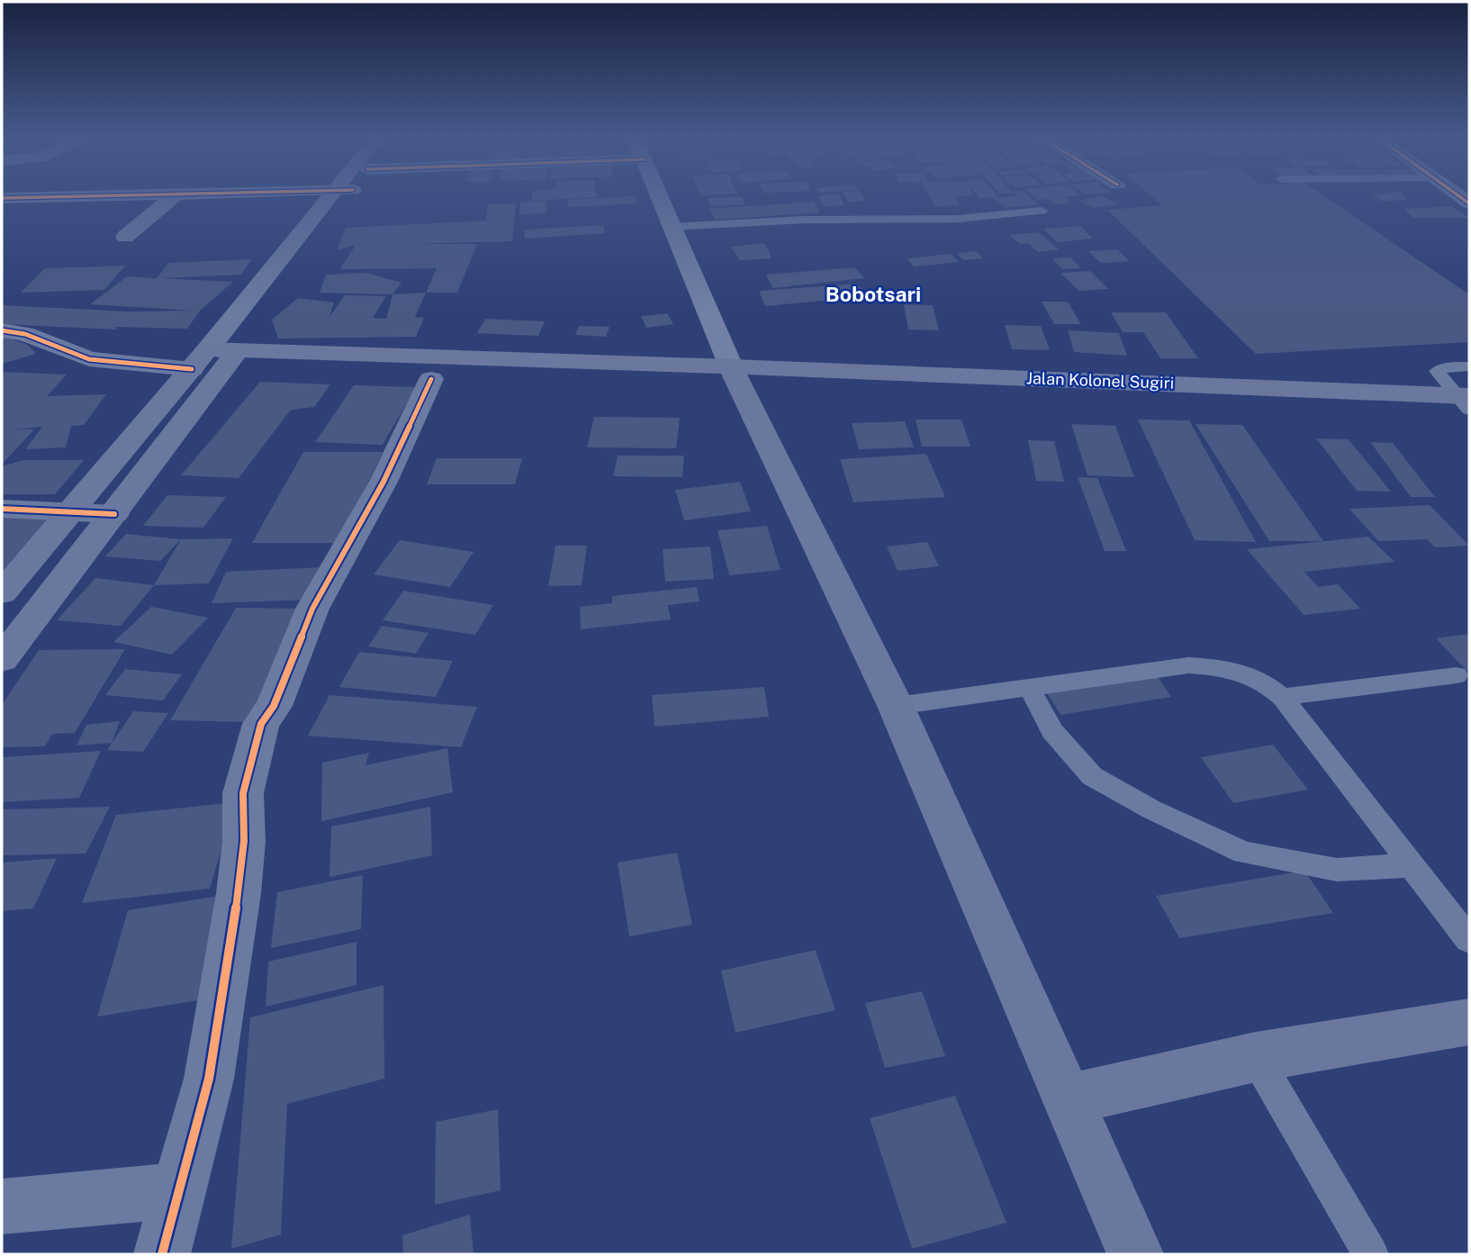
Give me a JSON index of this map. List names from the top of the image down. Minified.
{"districts":["Bobotsari"]}
